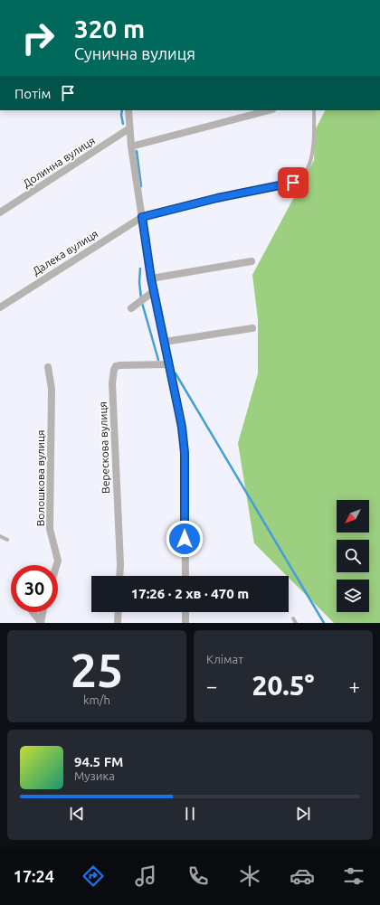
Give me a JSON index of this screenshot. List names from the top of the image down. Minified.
{"streets":{"street":["Долинна вулиця","Далека вулиця","Верескова вулиця","Волошкова вулиця"]},"north":"bottom left","page":{"turn":["320 m","Сунична вулиця"],"then":"Потім","limit":"30","trip":"17:26 · 2 хв · 470 m","tile":[["25","km/h"],"Клімат"],"heat":["−","20.5°","+"],"song":["94.5 FM","Музика"],"tabs":"17:24"}}
